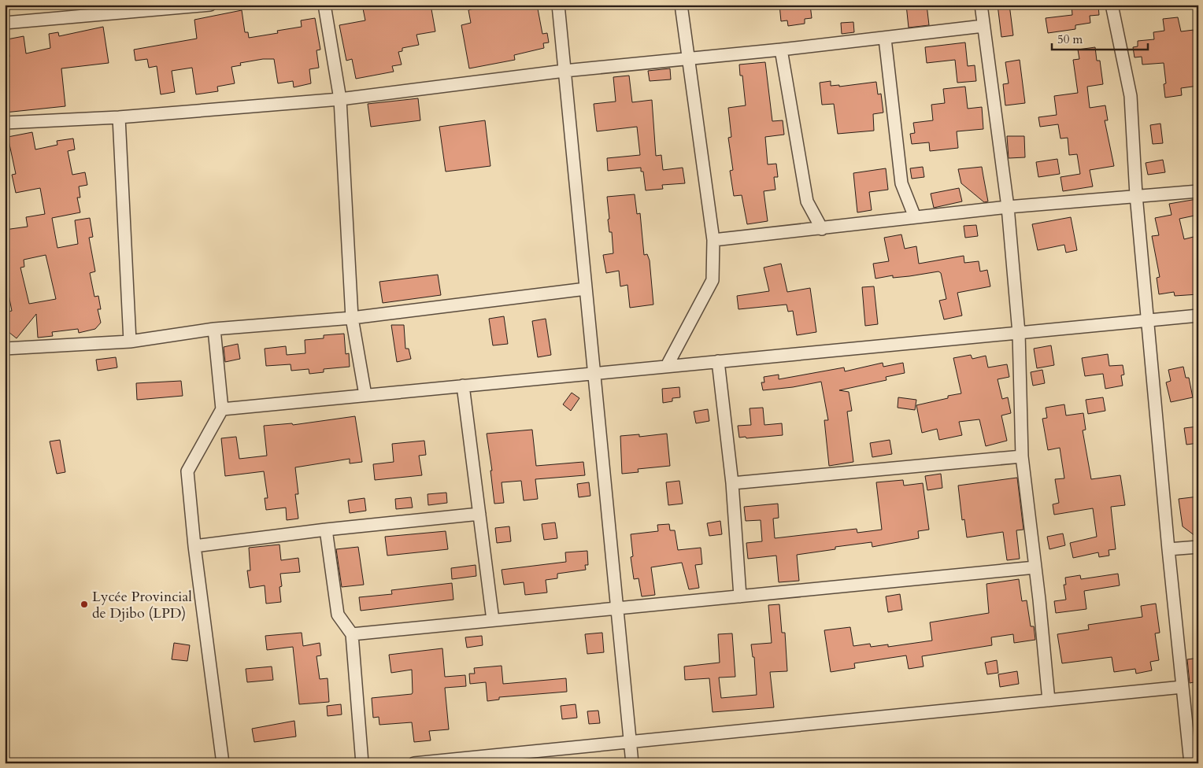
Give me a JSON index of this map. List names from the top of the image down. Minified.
{"places":["Lycée Provincial de Djibo (LPD)"],"scale_bar":"50 m"}
